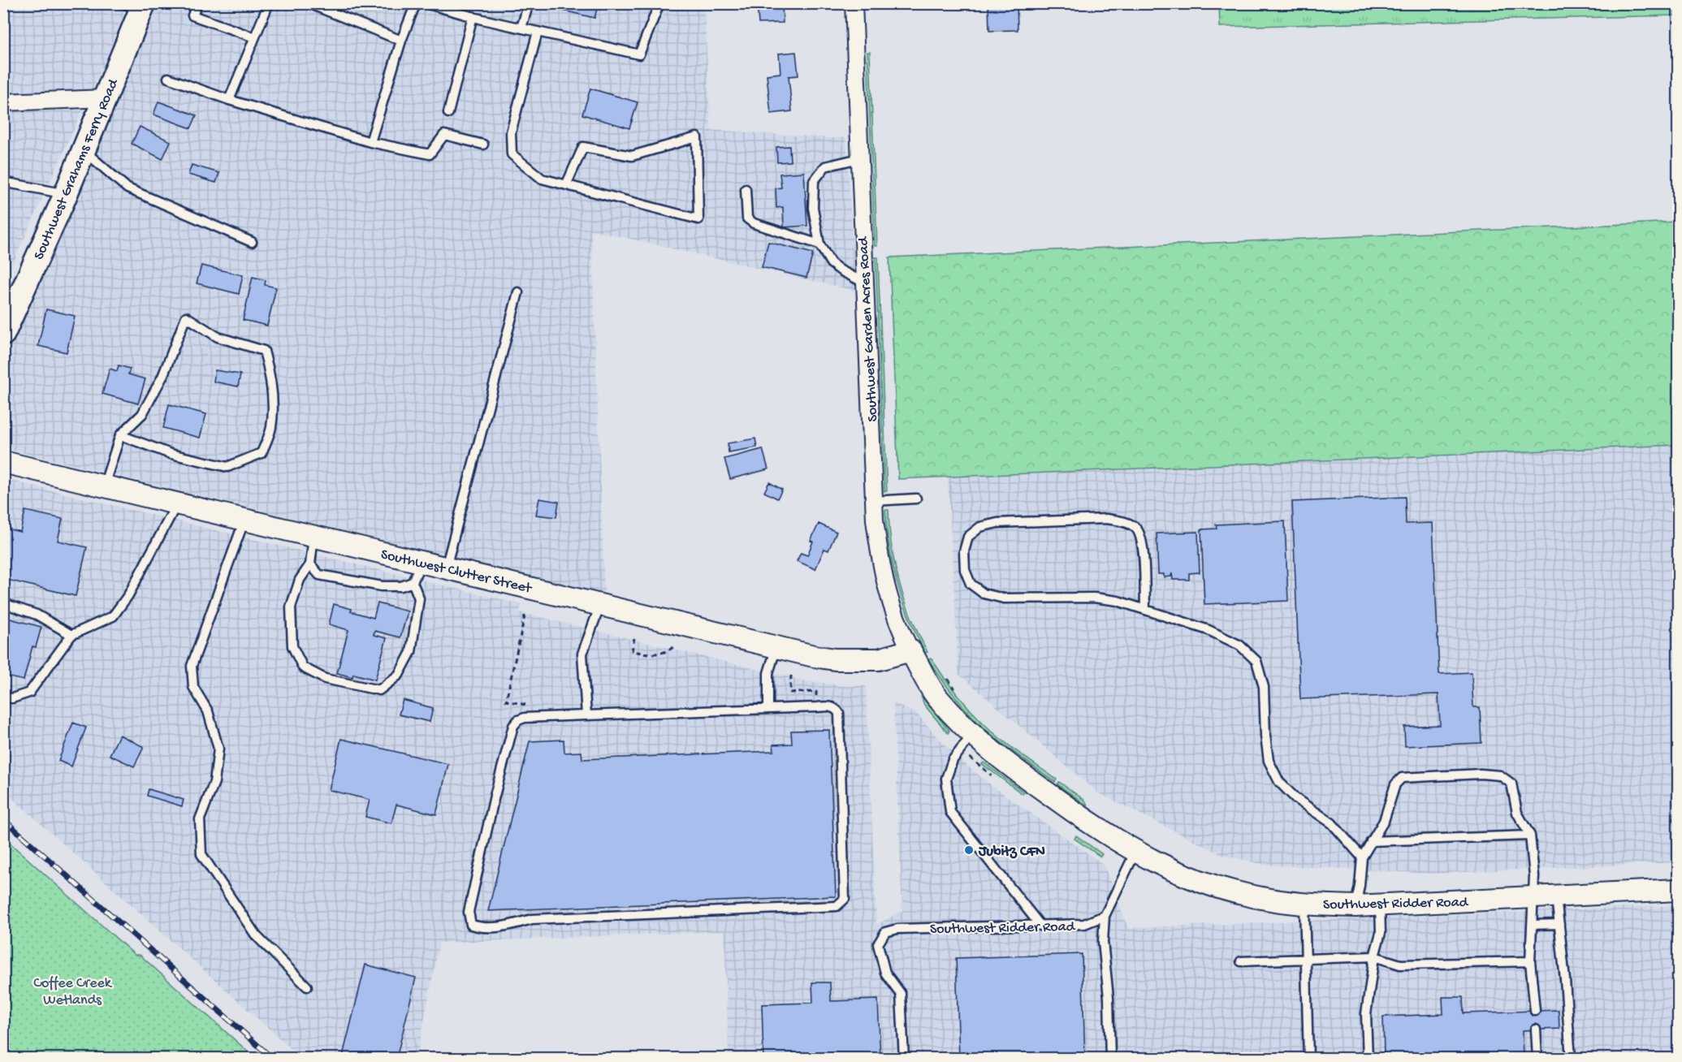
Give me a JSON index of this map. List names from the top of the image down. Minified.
{"streets":{"main road":["Southwest Grahams Ferry Road"],"street":["Southwest Garden Acres Road","Southwest Clutter Street","Southwest Ridder Road"]},"crossings":[["Southwest Garden Acres Road","Southwest Clutter Street"],["Southwest Garden Acres Road","Southwest Ridder Road"],["Southwest Clutter Street","Southwest Ridder Road"]],"parks":["Coffee Creek Wetlands"],"places":["Jubitz CFN"]}
